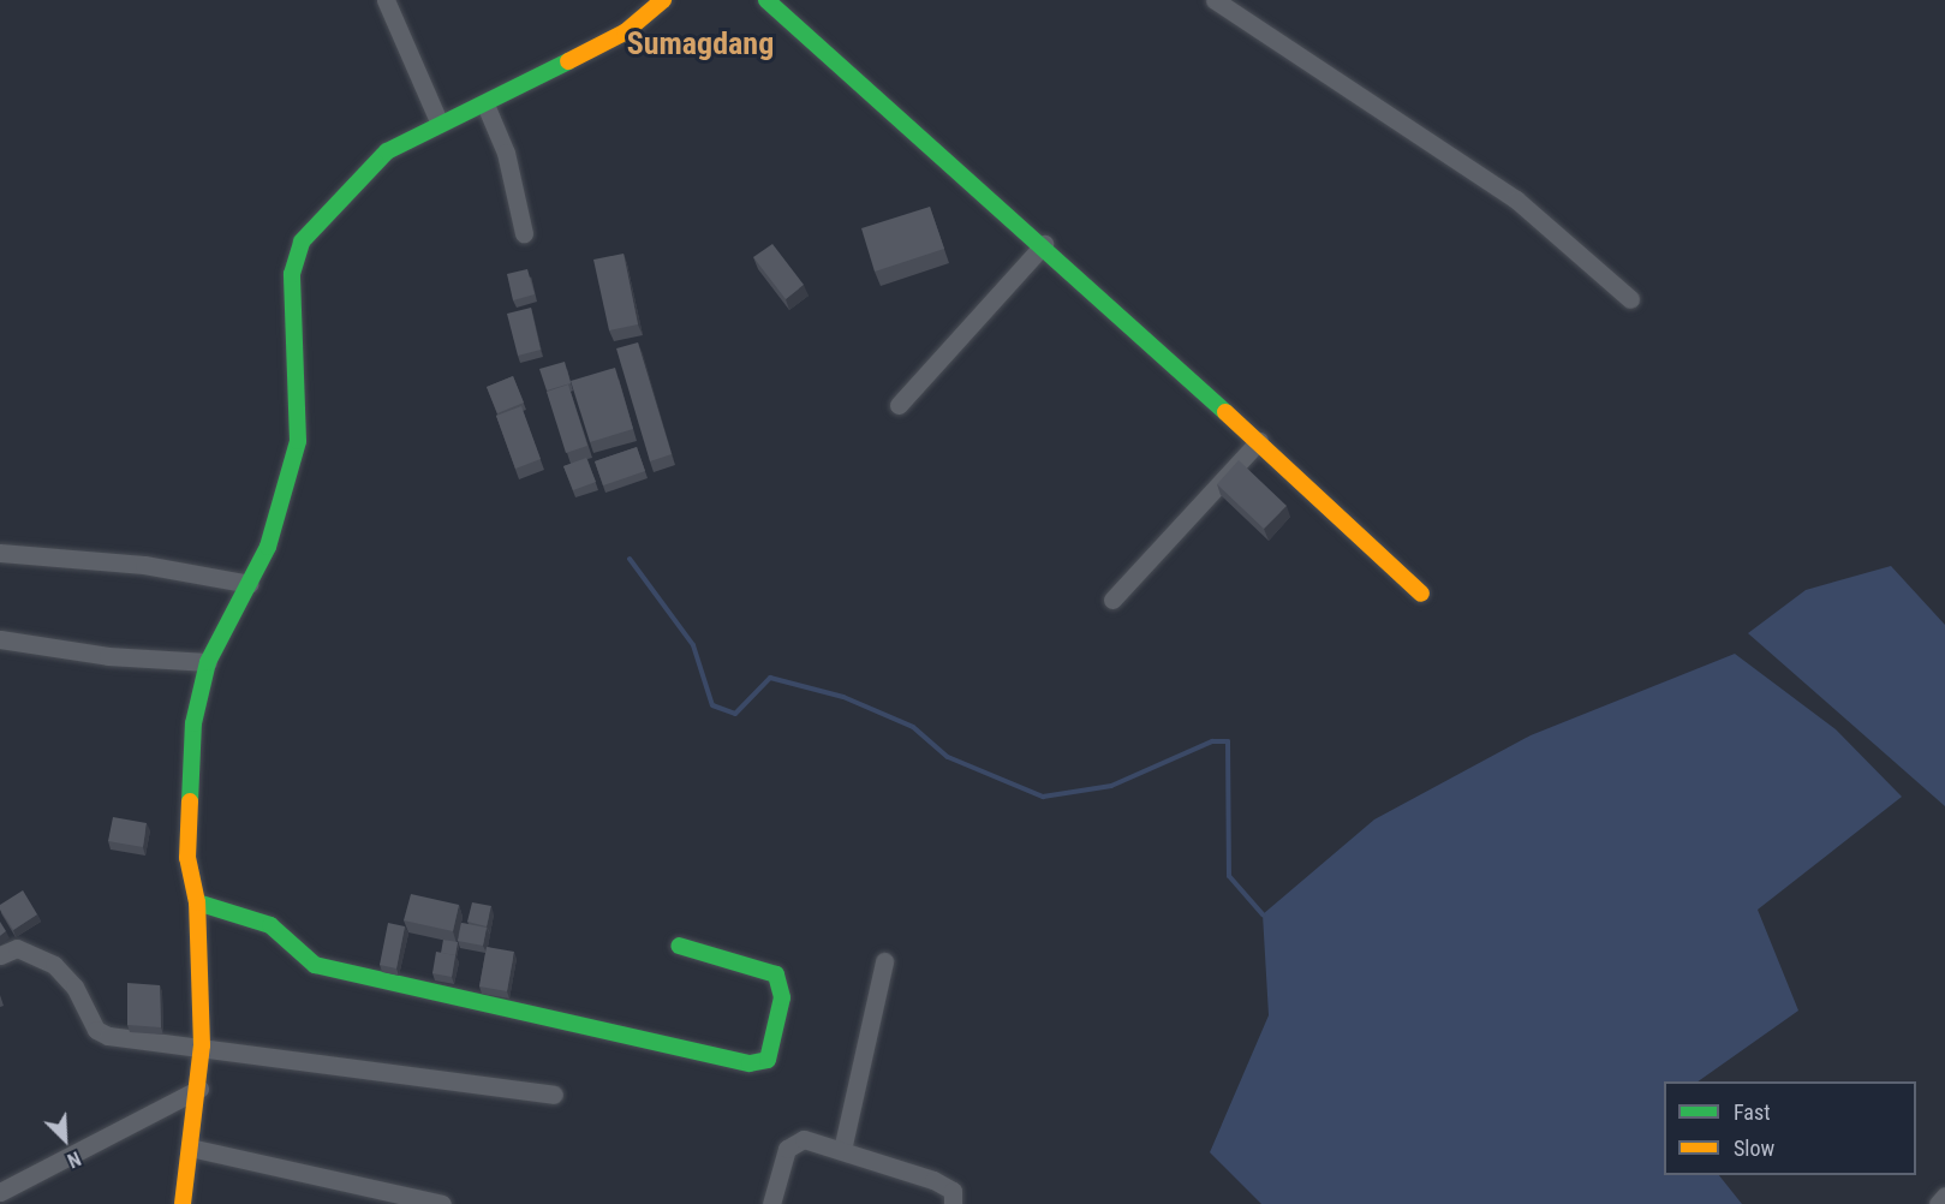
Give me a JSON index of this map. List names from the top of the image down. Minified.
{"districts":["Sumagdang"],"legend":["Fast","Slow"],"north":"bottom right"}
